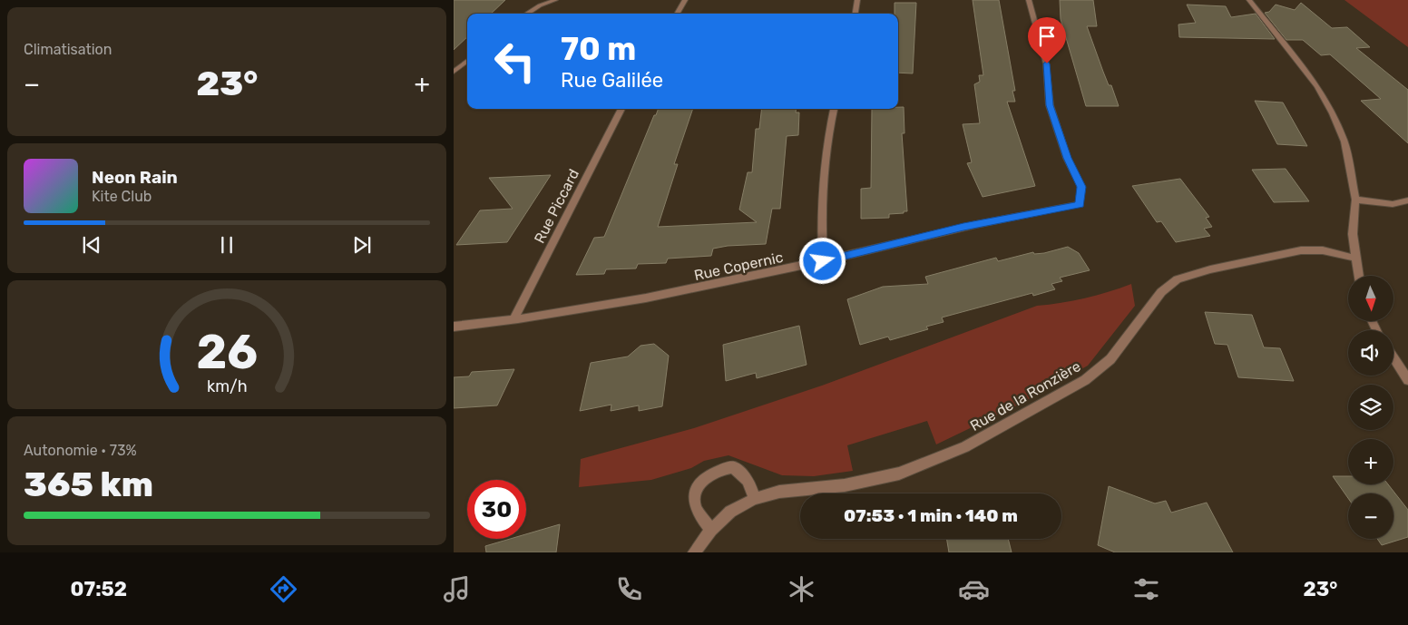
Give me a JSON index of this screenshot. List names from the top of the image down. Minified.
{"streets":{"street":["Rue Piccard","Rue Copernic","Rue de la Ronzière"]},"crossings":[["Rue Piccard","Rue Copernic"]],"north":"bottom","page":{"tile":["Climatisation",["Autonomie · 73%","365 km"]],"turn":["70 m","Rue Galilée"],"heat":["−","23°","+"],"song":["Neon Rain","Kite Club"],"map_buttons":["+","−"],"limit":"30","trip":"07:53 · 1 min · 140 m","tabs":["07:52","23°"],"gauge":["26","km/h"]}}
